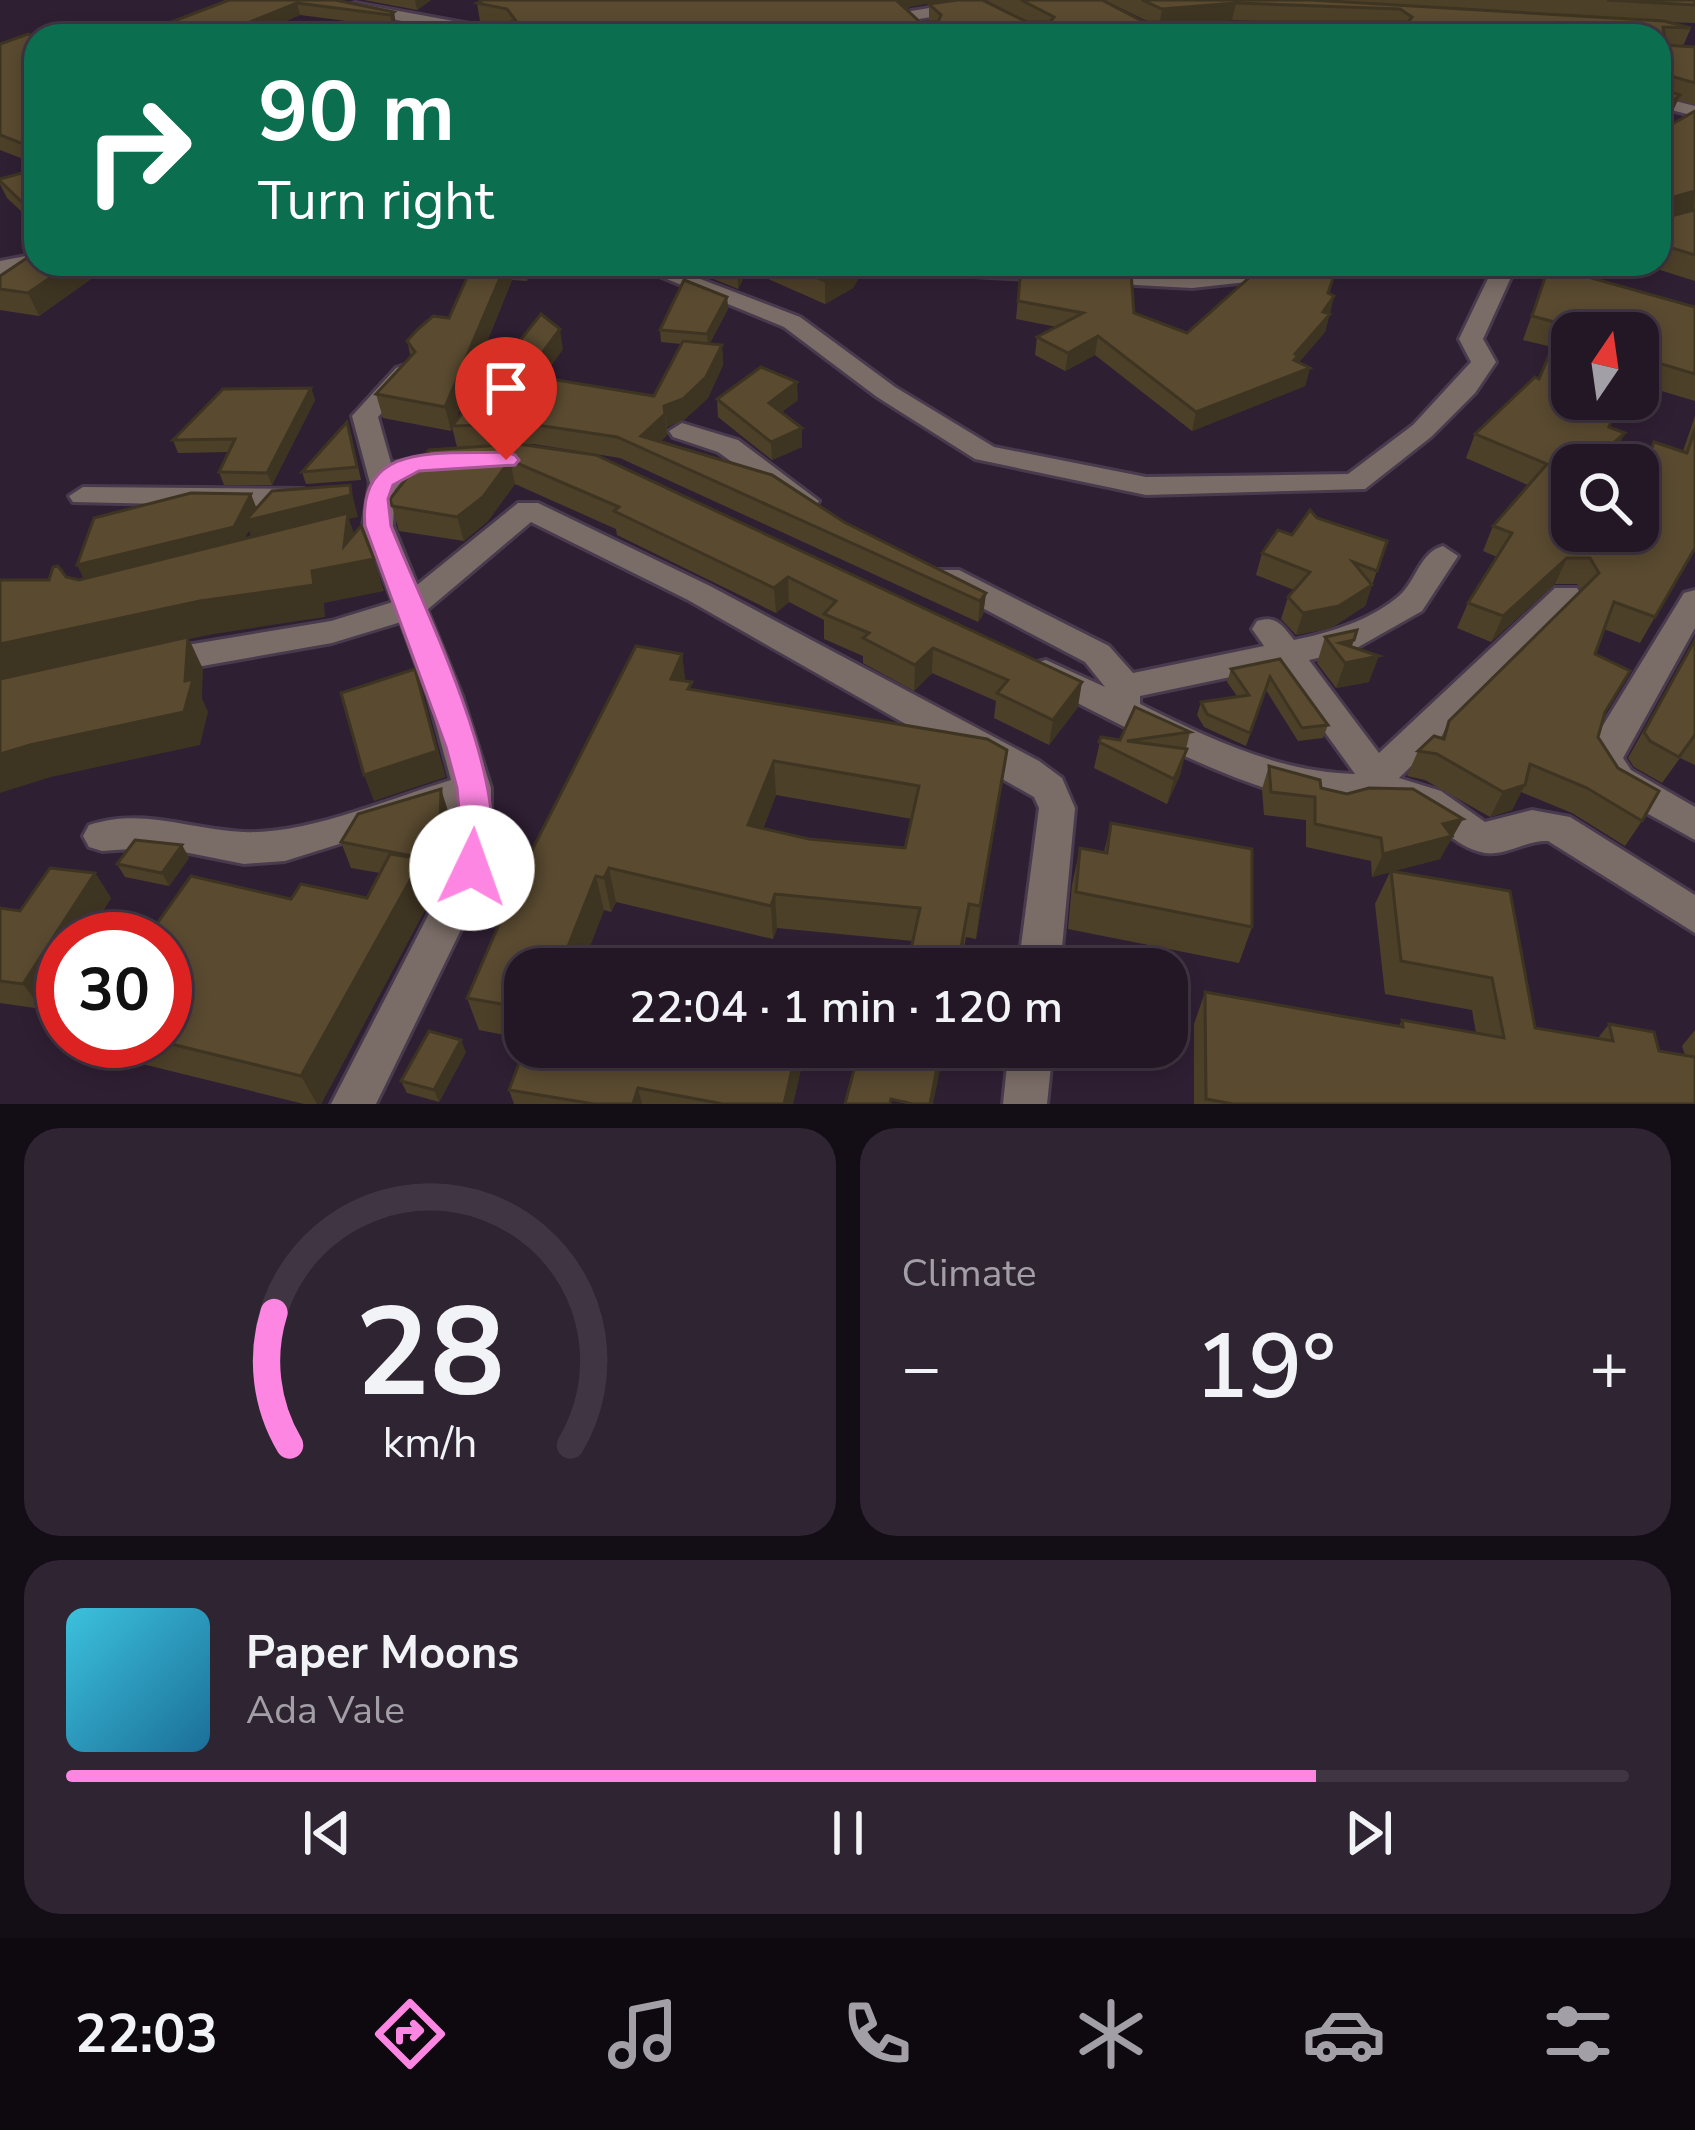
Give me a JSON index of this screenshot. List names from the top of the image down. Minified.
{"north":"top","page":{"turn":["90 m","Turn right"],"limit":"30","trip":"22:04 · 1 min · 120 m","tile":"Climate","heat":["−","19°","+"],"song":["Paper Moons","Ada Vale"],"tabs":"22:03","gauge":["28","km/h"]}}
